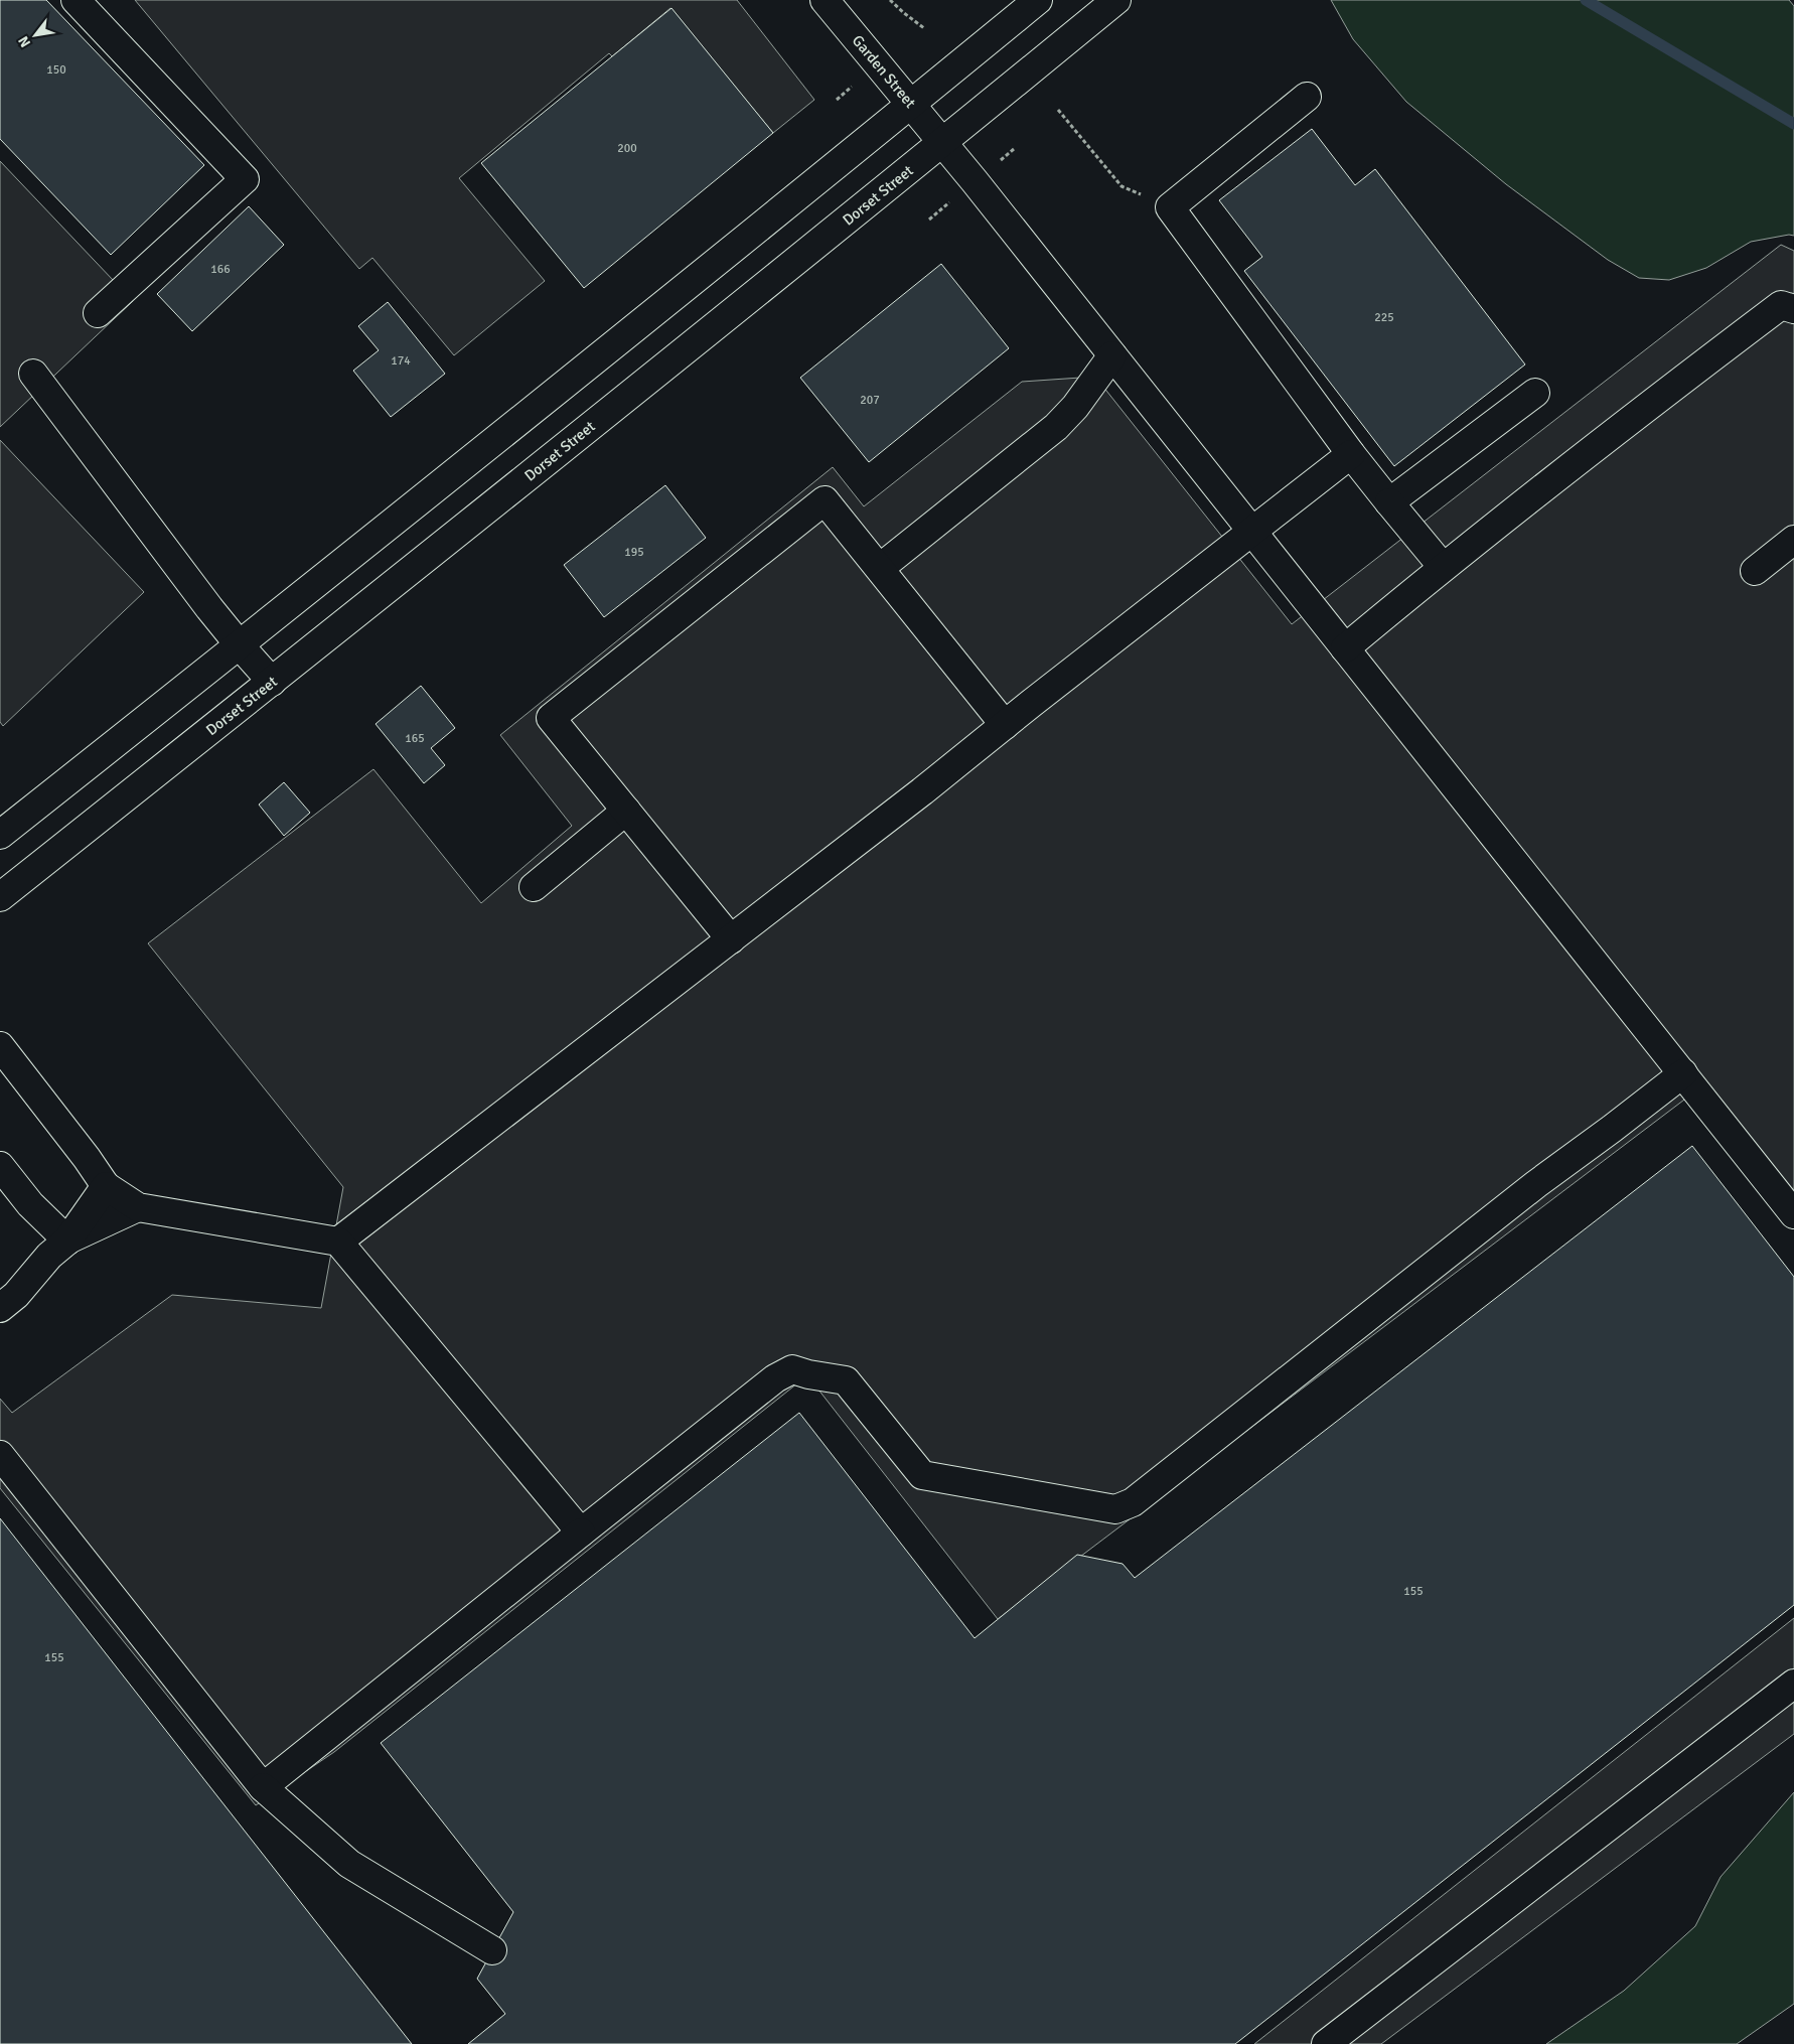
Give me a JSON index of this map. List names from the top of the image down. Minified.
{"streets":{"main road":["Garden Street","Dorset Street"]},"crossings":[["Garden Street","Dorset Street"]],"house_numbers":["150","200","166","225","174","207","195","165","155","155"],"north":"bottom left"}
